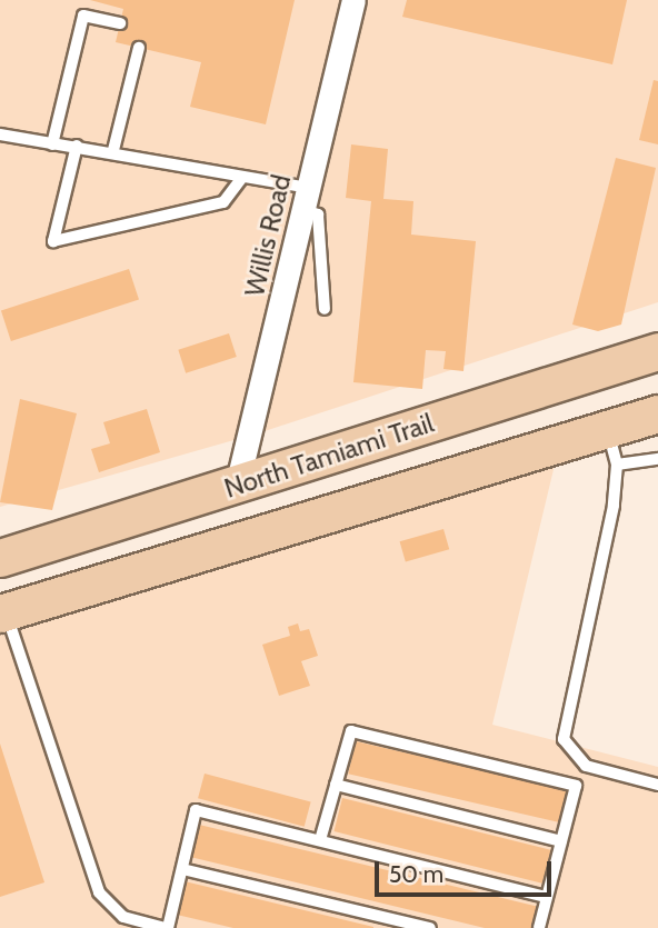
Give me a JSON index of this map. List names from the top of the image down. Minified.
{"streets":{"main road":["North Tamiami Trail"],"street":["Willis Road"]},"crossings":[["Willis Road","North Tamiami Trail"]],"scale_bar":"50 m"}
